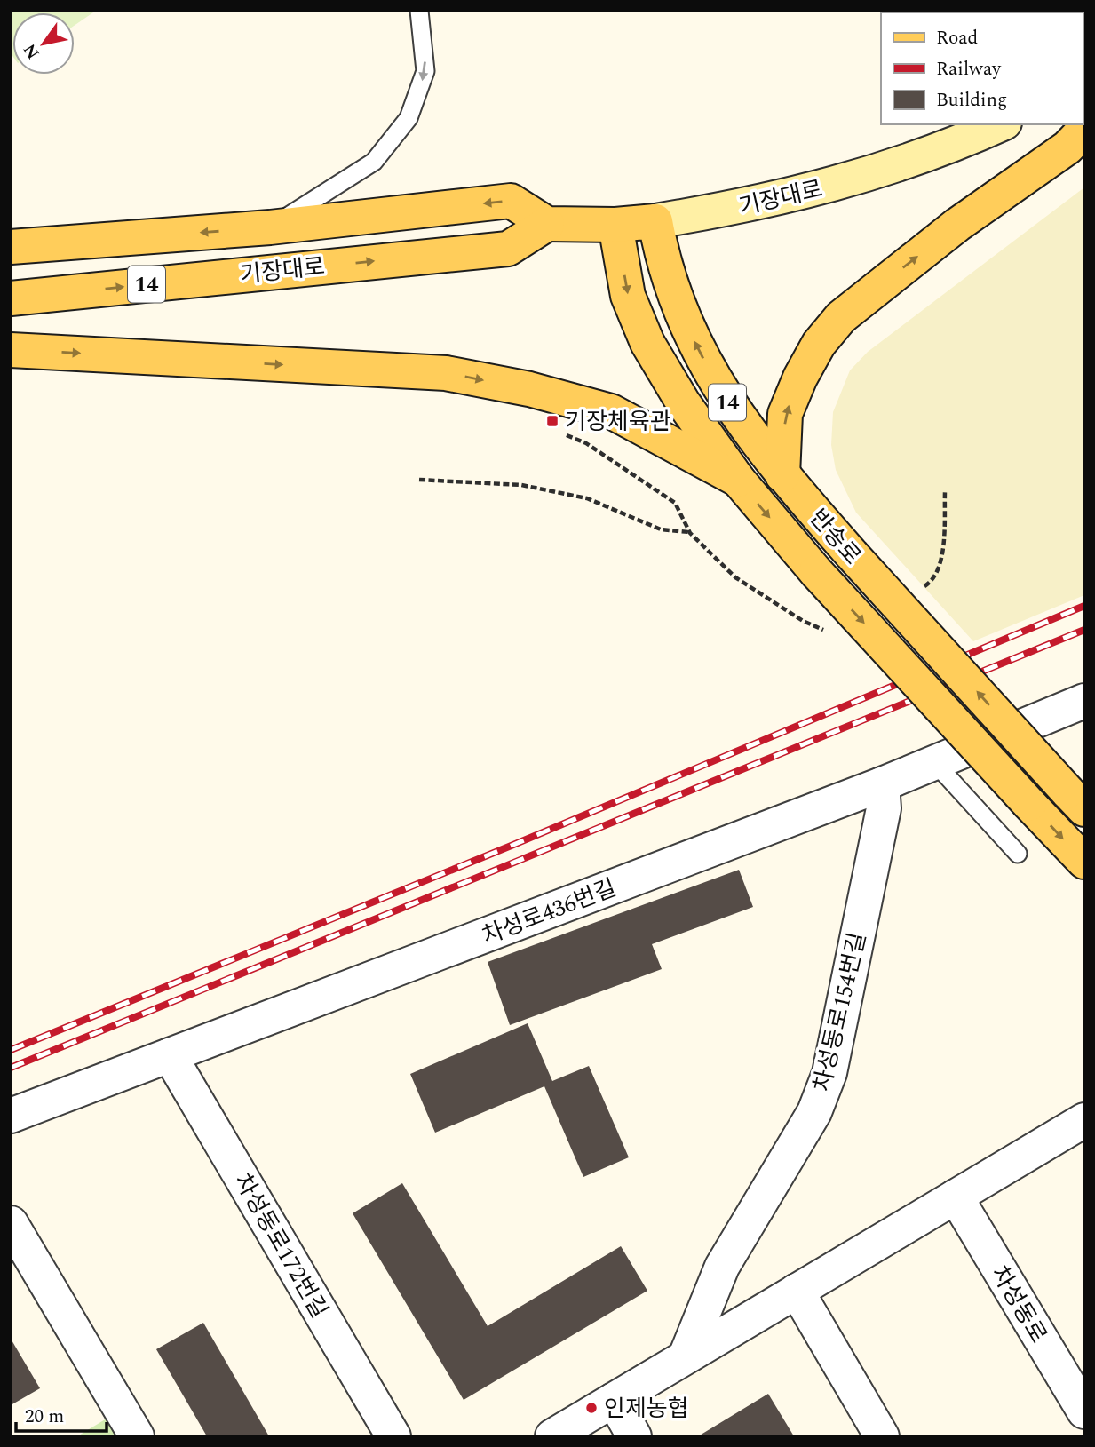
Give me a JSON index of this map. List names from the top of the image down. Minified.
{"streets":{"main road":["기장대로","14","반송로"],"street":["차성로436번길","차성동로154번길","차성동로172번길","차성동로"]},"crossings":[["기장대로","반송로"],["차성로436번길","차성동로154번길"],["차성로436번길","차성동로172번길"]],"places":{"transit":["기장체육관"],"other":["인제농협"]},"legend":["Road","Railway","Building"],"scale_bar":"20 m","north":"bottom left"}
